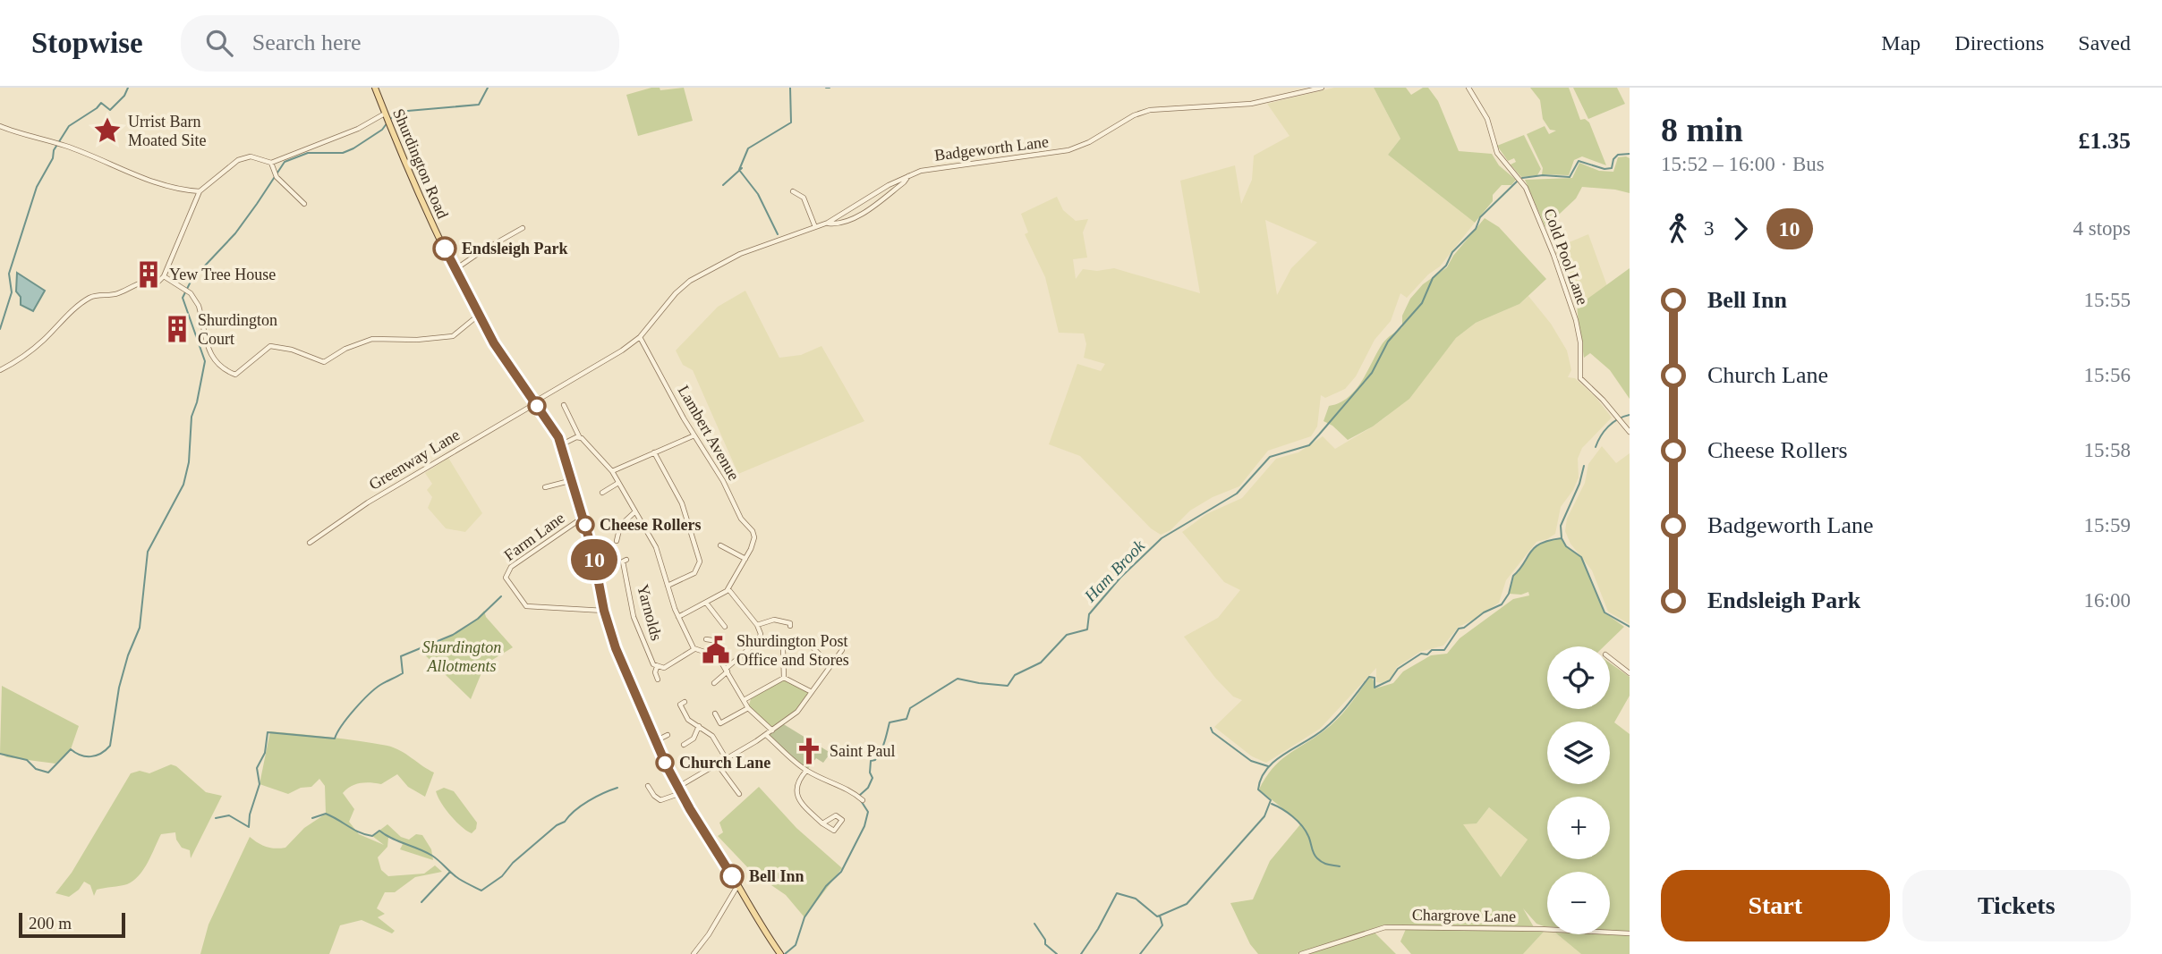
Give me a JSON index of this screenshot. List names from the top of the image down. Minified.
{"streets":{"main road":["Shurdington Road"],"street":["Badgeworth Lane","Cold Pool Lane","Lambert Avenue","Greenway Lane","Farm Lane","Yarnolds","Chargrove Lane"]},"crossings":[["Badgeworth Lane","Shurdington Road"],["Badgeworth Lane","Lambert Avenue"],["Badgeworth Lane","Greenway Lane"],["Shurdington Road","Greenway Lane"],["Shurdington Road","Farm Lane"]],"water":["Ham Brook"],"parks":["Shurdington Allotments"],"places":{"place":["Urrist Barn Moated Site"],"other":["Endsleigh Park","Cheese Rollers","Church Lane","Bell Inn"],"building":["Yew Tree House","Shurdington Court"],"public building":["Shurdington Post Office and Stores"],"church":["Saint Paul"]},"lines":["bus line 10"],"scale_bar":"200 m","page":{"header":"Stopwise","search":"Search here","nav":["Map","Directions","Saved"],"on_map":"10","heading":["8 min","15:52 – 16:00 · Bus","£1.35"],"legs":["3","10","4 stops"],"list":[{"name":"Bell Inn","value":"15:55"},{"name":"Church Lane","value":"15:56"},{"name":"Cheese Rollers","value":"15:58"},{"name":"Badgeworth Lane","value":"15:59"},{"name":"Endsleigh Park","value":"16:00"}],"map_buttons":["+","−"],"buttons":["Start","Tickets"],"scale":"200 m"}}
